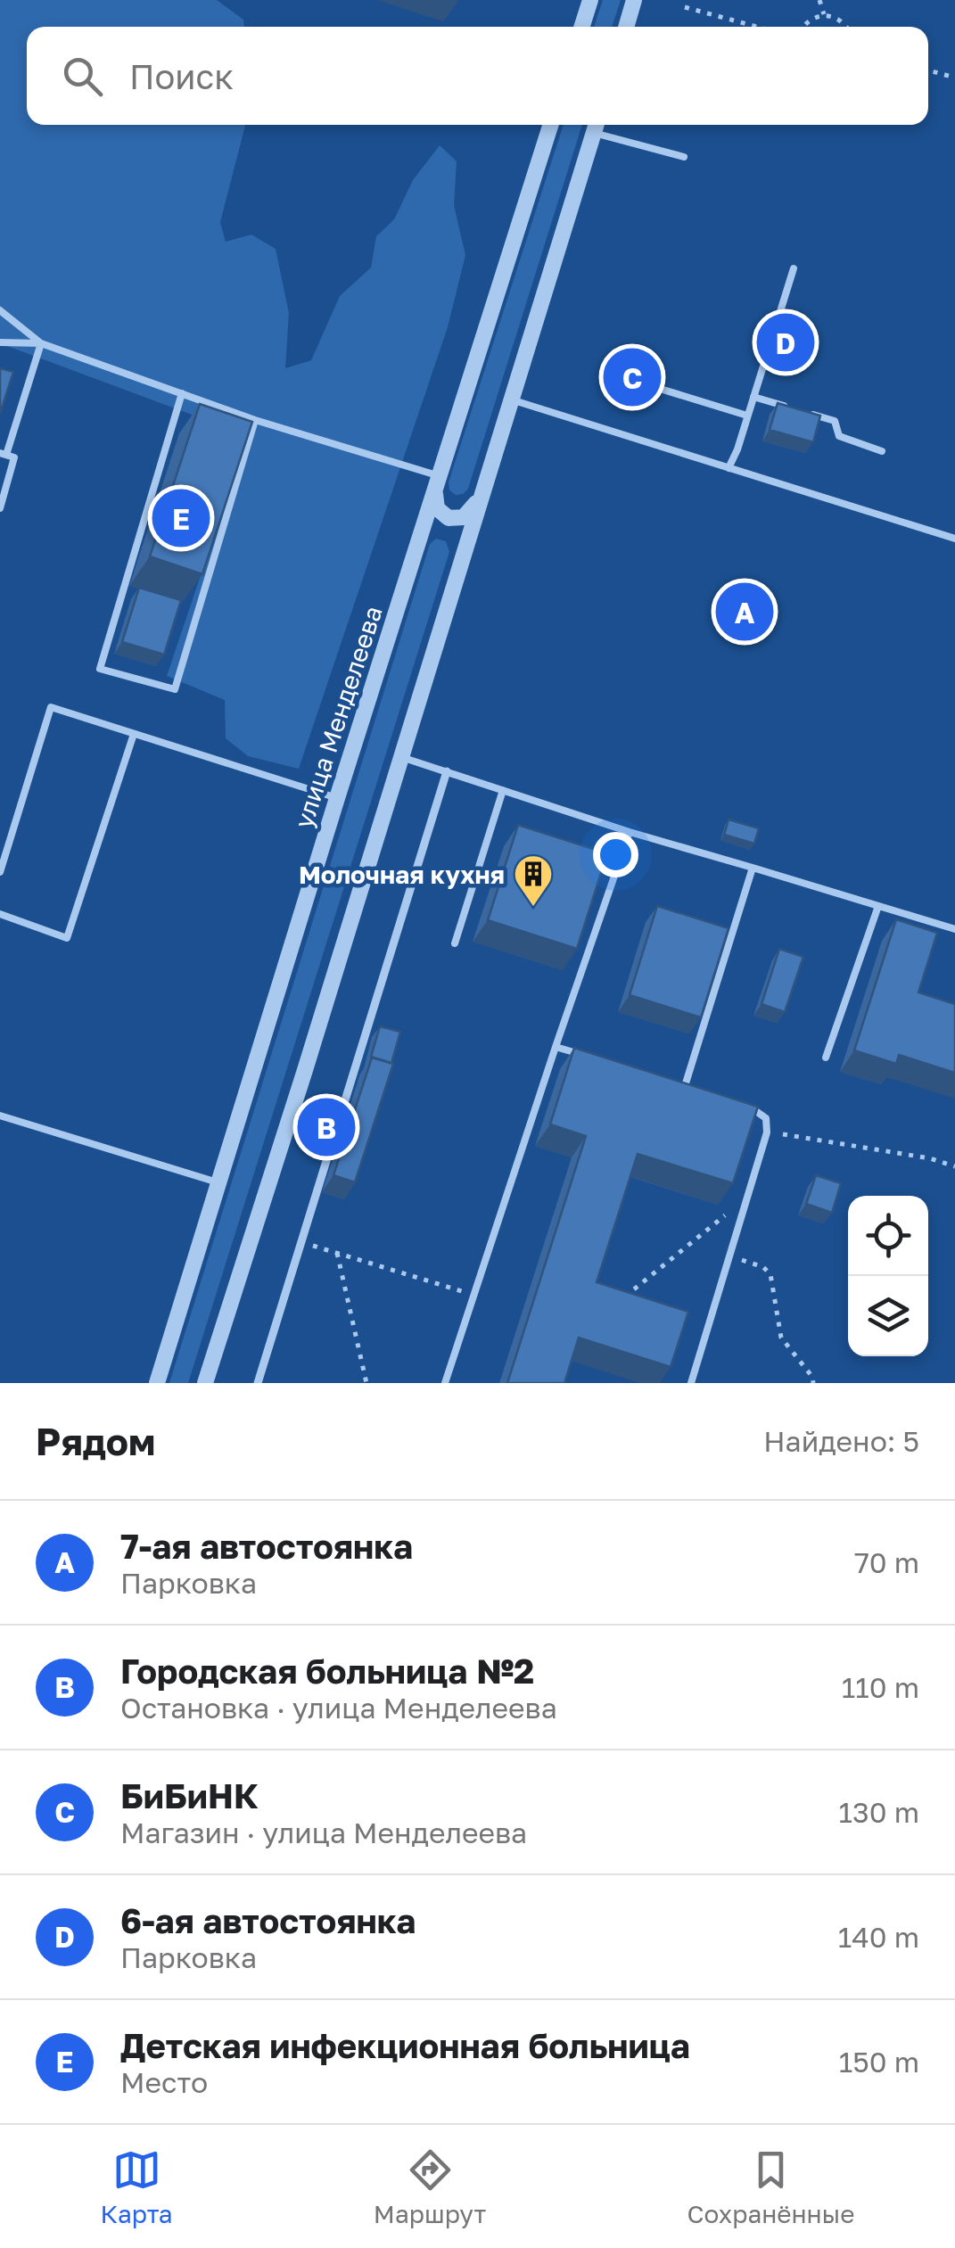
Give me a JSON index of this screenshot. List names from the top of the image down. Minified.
{"streets":{"street":["улица Менделеева"]},"places":{"building":["Молочная кухня"]},"page":{"search":"Поиск","pins":["D","C","E","A","B"],"heading":["Рядом","Найдено: 5"],"list":[{"mark":"A","name":"7-ая автостоянка","note":"Парковка","value":"70 m"},{"mark":"B","name":"Городская больница №2","note":"Остановка · улица Менделеева","value":"110 m"},{"mark":"C","name":"БиБиНК","note":"Магазин · улица Менделеева","value":"130 m"},{"mark":"D","name":"6-ая автостоянка","note":"Парковка","value":"140 m"},{"mark":"E","name":"Детская инфекционная больница","note":"Место","value":"150 m"}],"nav":["Карта","Маршрут","Сохранённые"]}}
